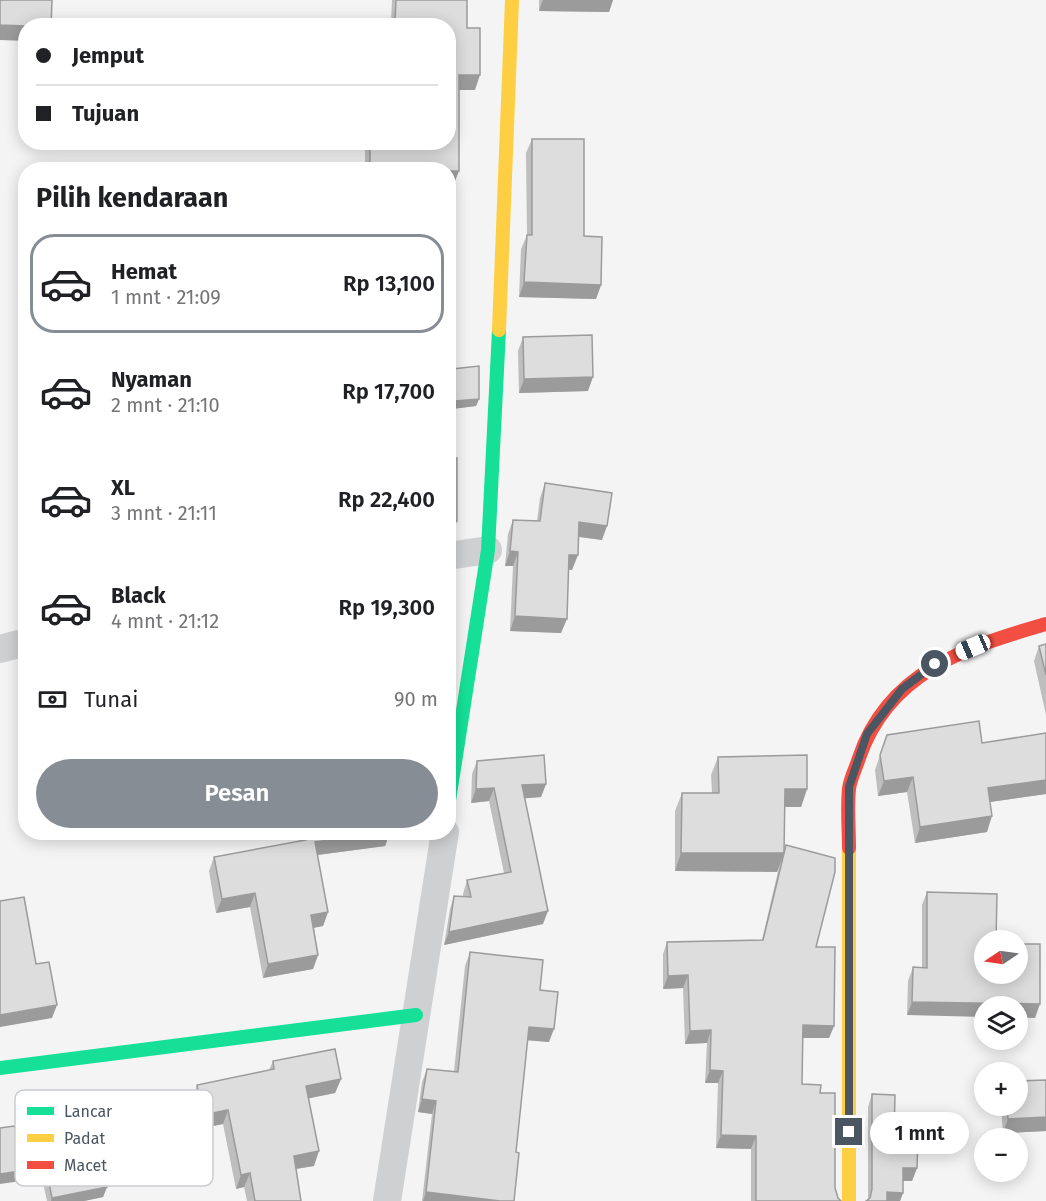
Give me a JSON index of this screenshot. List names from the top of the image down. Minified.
{"legend":["Lancar","Padat","Macet"],"north":"left","page":{"banner":["Jemput","Tujuan"],"heading":"Pilih kendaraan","list":[{"name":"Hemat","note":"1 mnt · 21:09","value":"Rp 13,100"},{"name":"Nyaman","note":"2 mnt · 21:10","value":"Rp 17,700"},{"name":"XL","note":"3 mnt · 21:11","value":"Rp 22,400"},{"name":"Black","note":"4 mnt · 21:12","value":"Rp 19,300"}],"pay":["Tunai","90 m"],"buttons":"Pesan","map_buttons":["+","−"],"bubble":"1 mnt"}}
